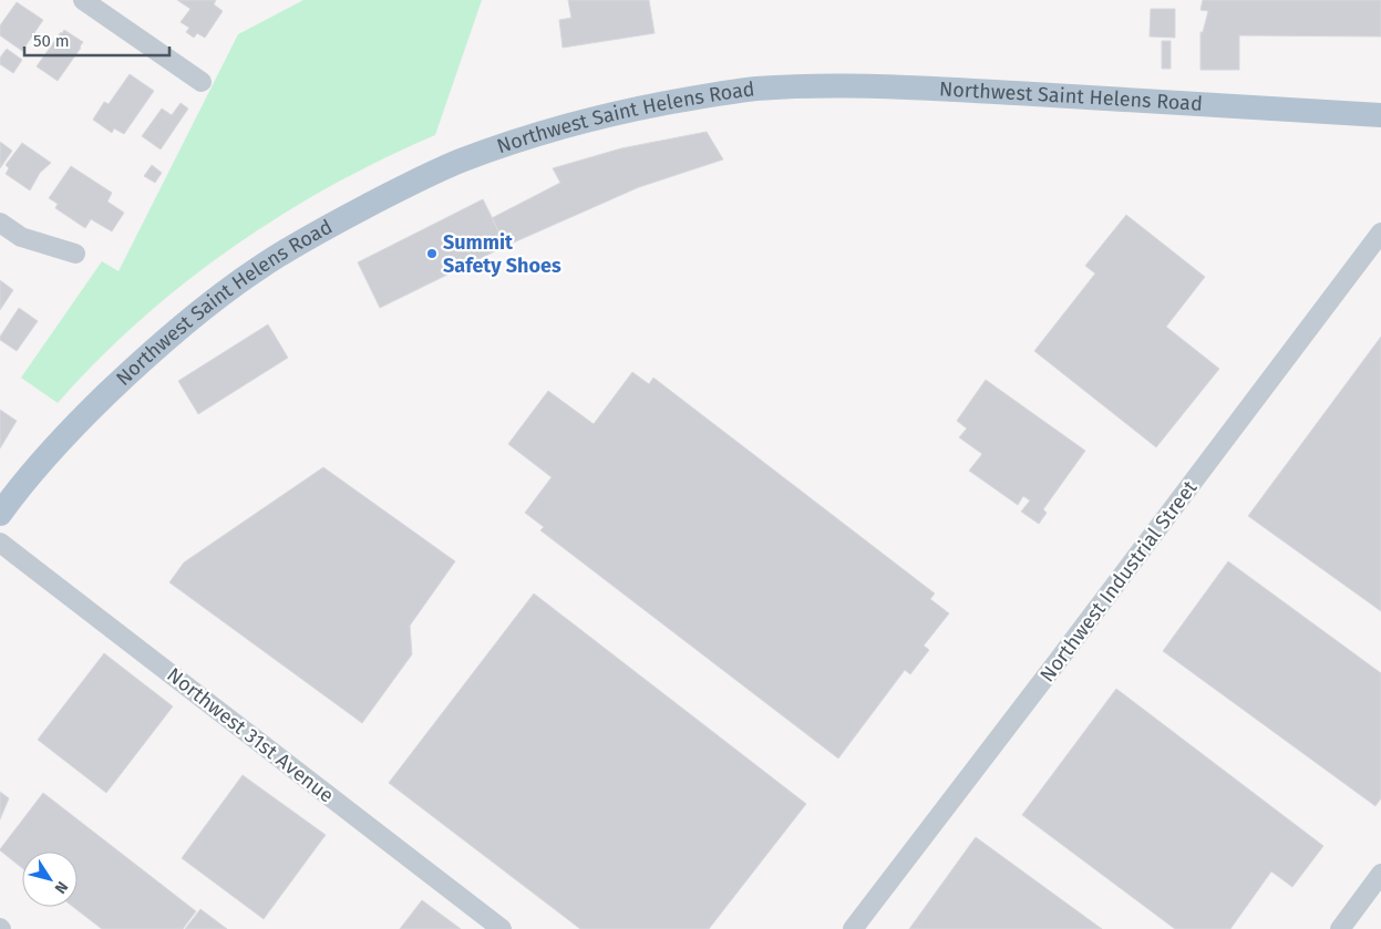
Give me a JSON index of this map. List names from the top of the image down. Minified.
{"streets":{"main road":["Northwest Saint Helens Road"],"street":["Northwest Industrial Street","Northwest 31st Avenue"]},"places":["Summit Safety Shoes"],"scale_bar":"50 m","north":"bottom right"}
